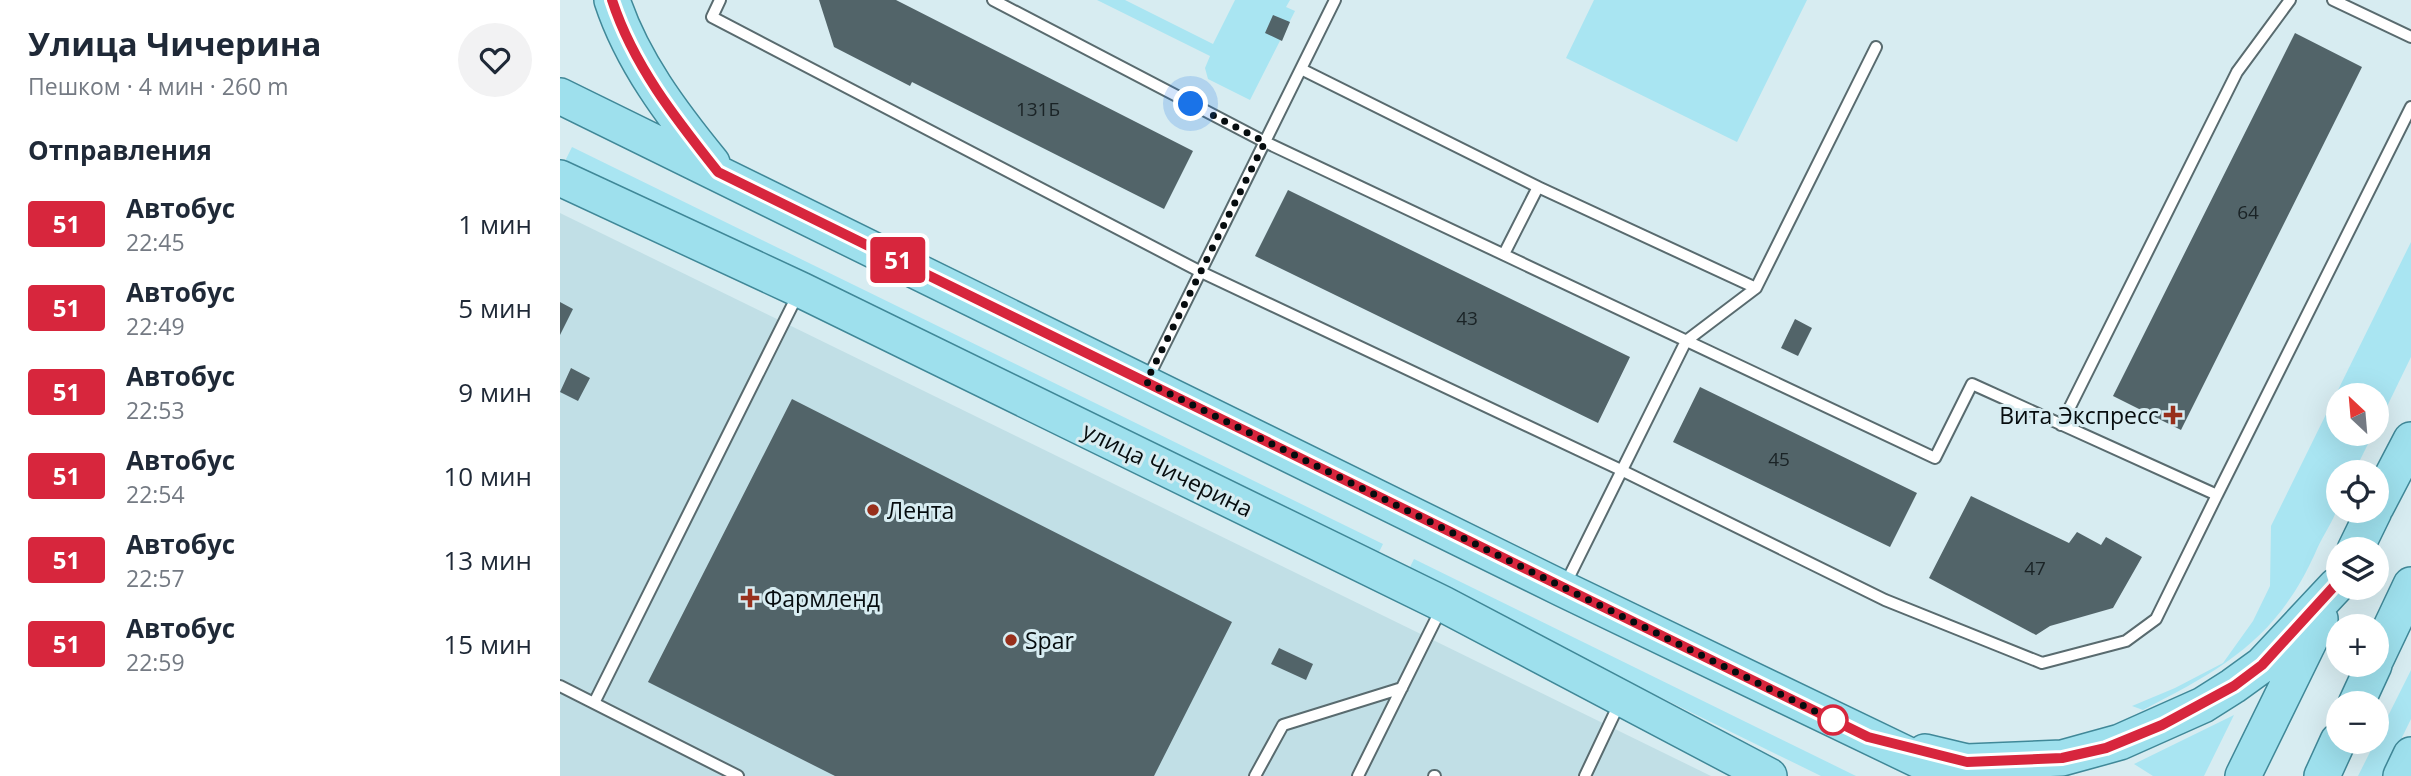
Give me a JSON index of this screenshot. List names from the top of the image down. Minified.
{"streets":{"main road":["улица Чичерина"]},"places":{"health":["Вита Экспресс","Фармленд"],"other":["Лента","Spar"]},"lines":["bus line 51"],"house_numbers":["131Б","64","43","45","47"],"north":"top left","page":{"heading":[["Улица Чичерина","Пешком · 4 мин · 260 m"],"Отправления"],"on_map":"51","list":[{"mark":"51","name":"Автобус","note":"22:45","value":"1 мин"},{"mark":"51","name":"Автобус","note":"22:49","value":"5 мин"},{"mark":"51","name":"Автобус","note":"22:53","value":"9 мин"},{"mark":"51","name":"Автобус","note":"22:54","value":"10 мин"},{"mark":"51","name":"Автобус","note":"22:57","value":"13 мин"},{"mark":"51","name":"Автобус","note":"22:59","value":"15 мин"}],"map_buttons":["+","−"]}}
